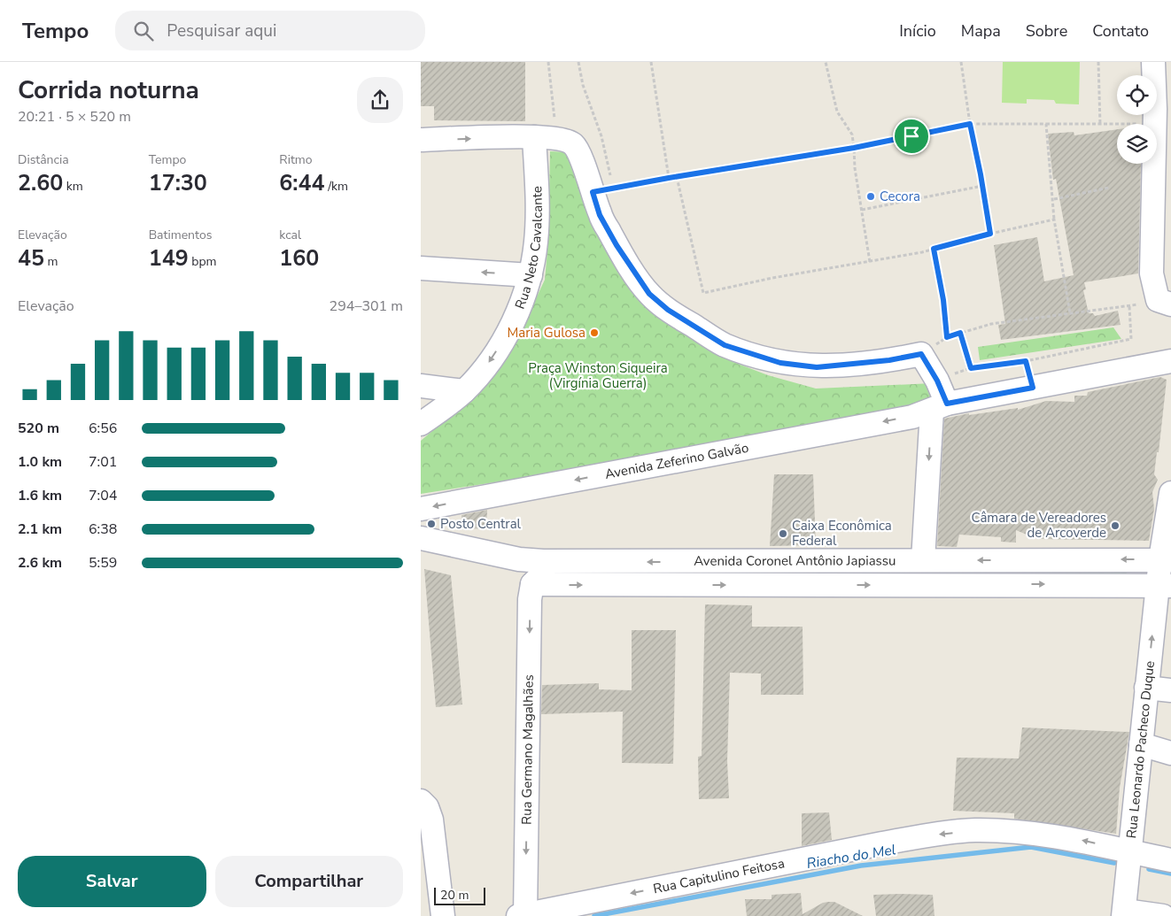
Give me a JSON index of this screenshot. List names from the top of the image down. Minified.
{"streets":{"street":["Rua Neto Cavalcante","Avenida Zeferino Galvão","Avenida Coronel Antônio Japiassu","Rua Germano Magalhães","Rua Leonardo Pacheco Duque","Rua Capitulino Feitosa"]},"crossings":[["Avenida Coronel Antônio Japiassu","Rua Germano Magalhães"],["Avenida Coronel Antônio Japiassu","Rua Leonardo Pacheco Duque"],["Rua Germano Magalhães","Rua Capitulino Feitosa"],["Rua Leonardo Pacheco Duque","Rua Capitulino Feitosa"]],"one_way":["Rua Neto Cavalcante","Avenida Zeferino Galvão","Rua Capitulino Feitosa"],"water":["Riacho do Mel"],"parks":["Praça Winston Siqueira (Virgínia Guerra)"],"places":["Cecora","Maria Gulosa","Posto Central","Câmara de Vereadores de Arcoverde","Caixa Econômica Federal"],"scale_bar":"20 m","page":{"header":"Tempo","search":"Pesquisar aqui","nav":["Início","Mapa","Sobre","Contato"],"heading":["Corrida noturna","20:21 · 5 × 520 m"],"stats":[["Distância","2.60 km"],["Tempo","17:30"],["Ritmo","6:44 /km"],["Elevação","45 m"],["Batimentos","149 bpm"],["kcal","160"]],"chart":["Elevação","294–301 m"],"list":[{"name":"520 m","note":"6:56"},{"name":"1.0 km","note":"7:01"},{"name":"1.6 km","note":"7:04"},{"name":"2.1 km","note":"6:38"},{"name":"2.6 km","note":"5:59"}],"buttons":["Salvar","Compartilhar"],"scale":"20 m"}}
